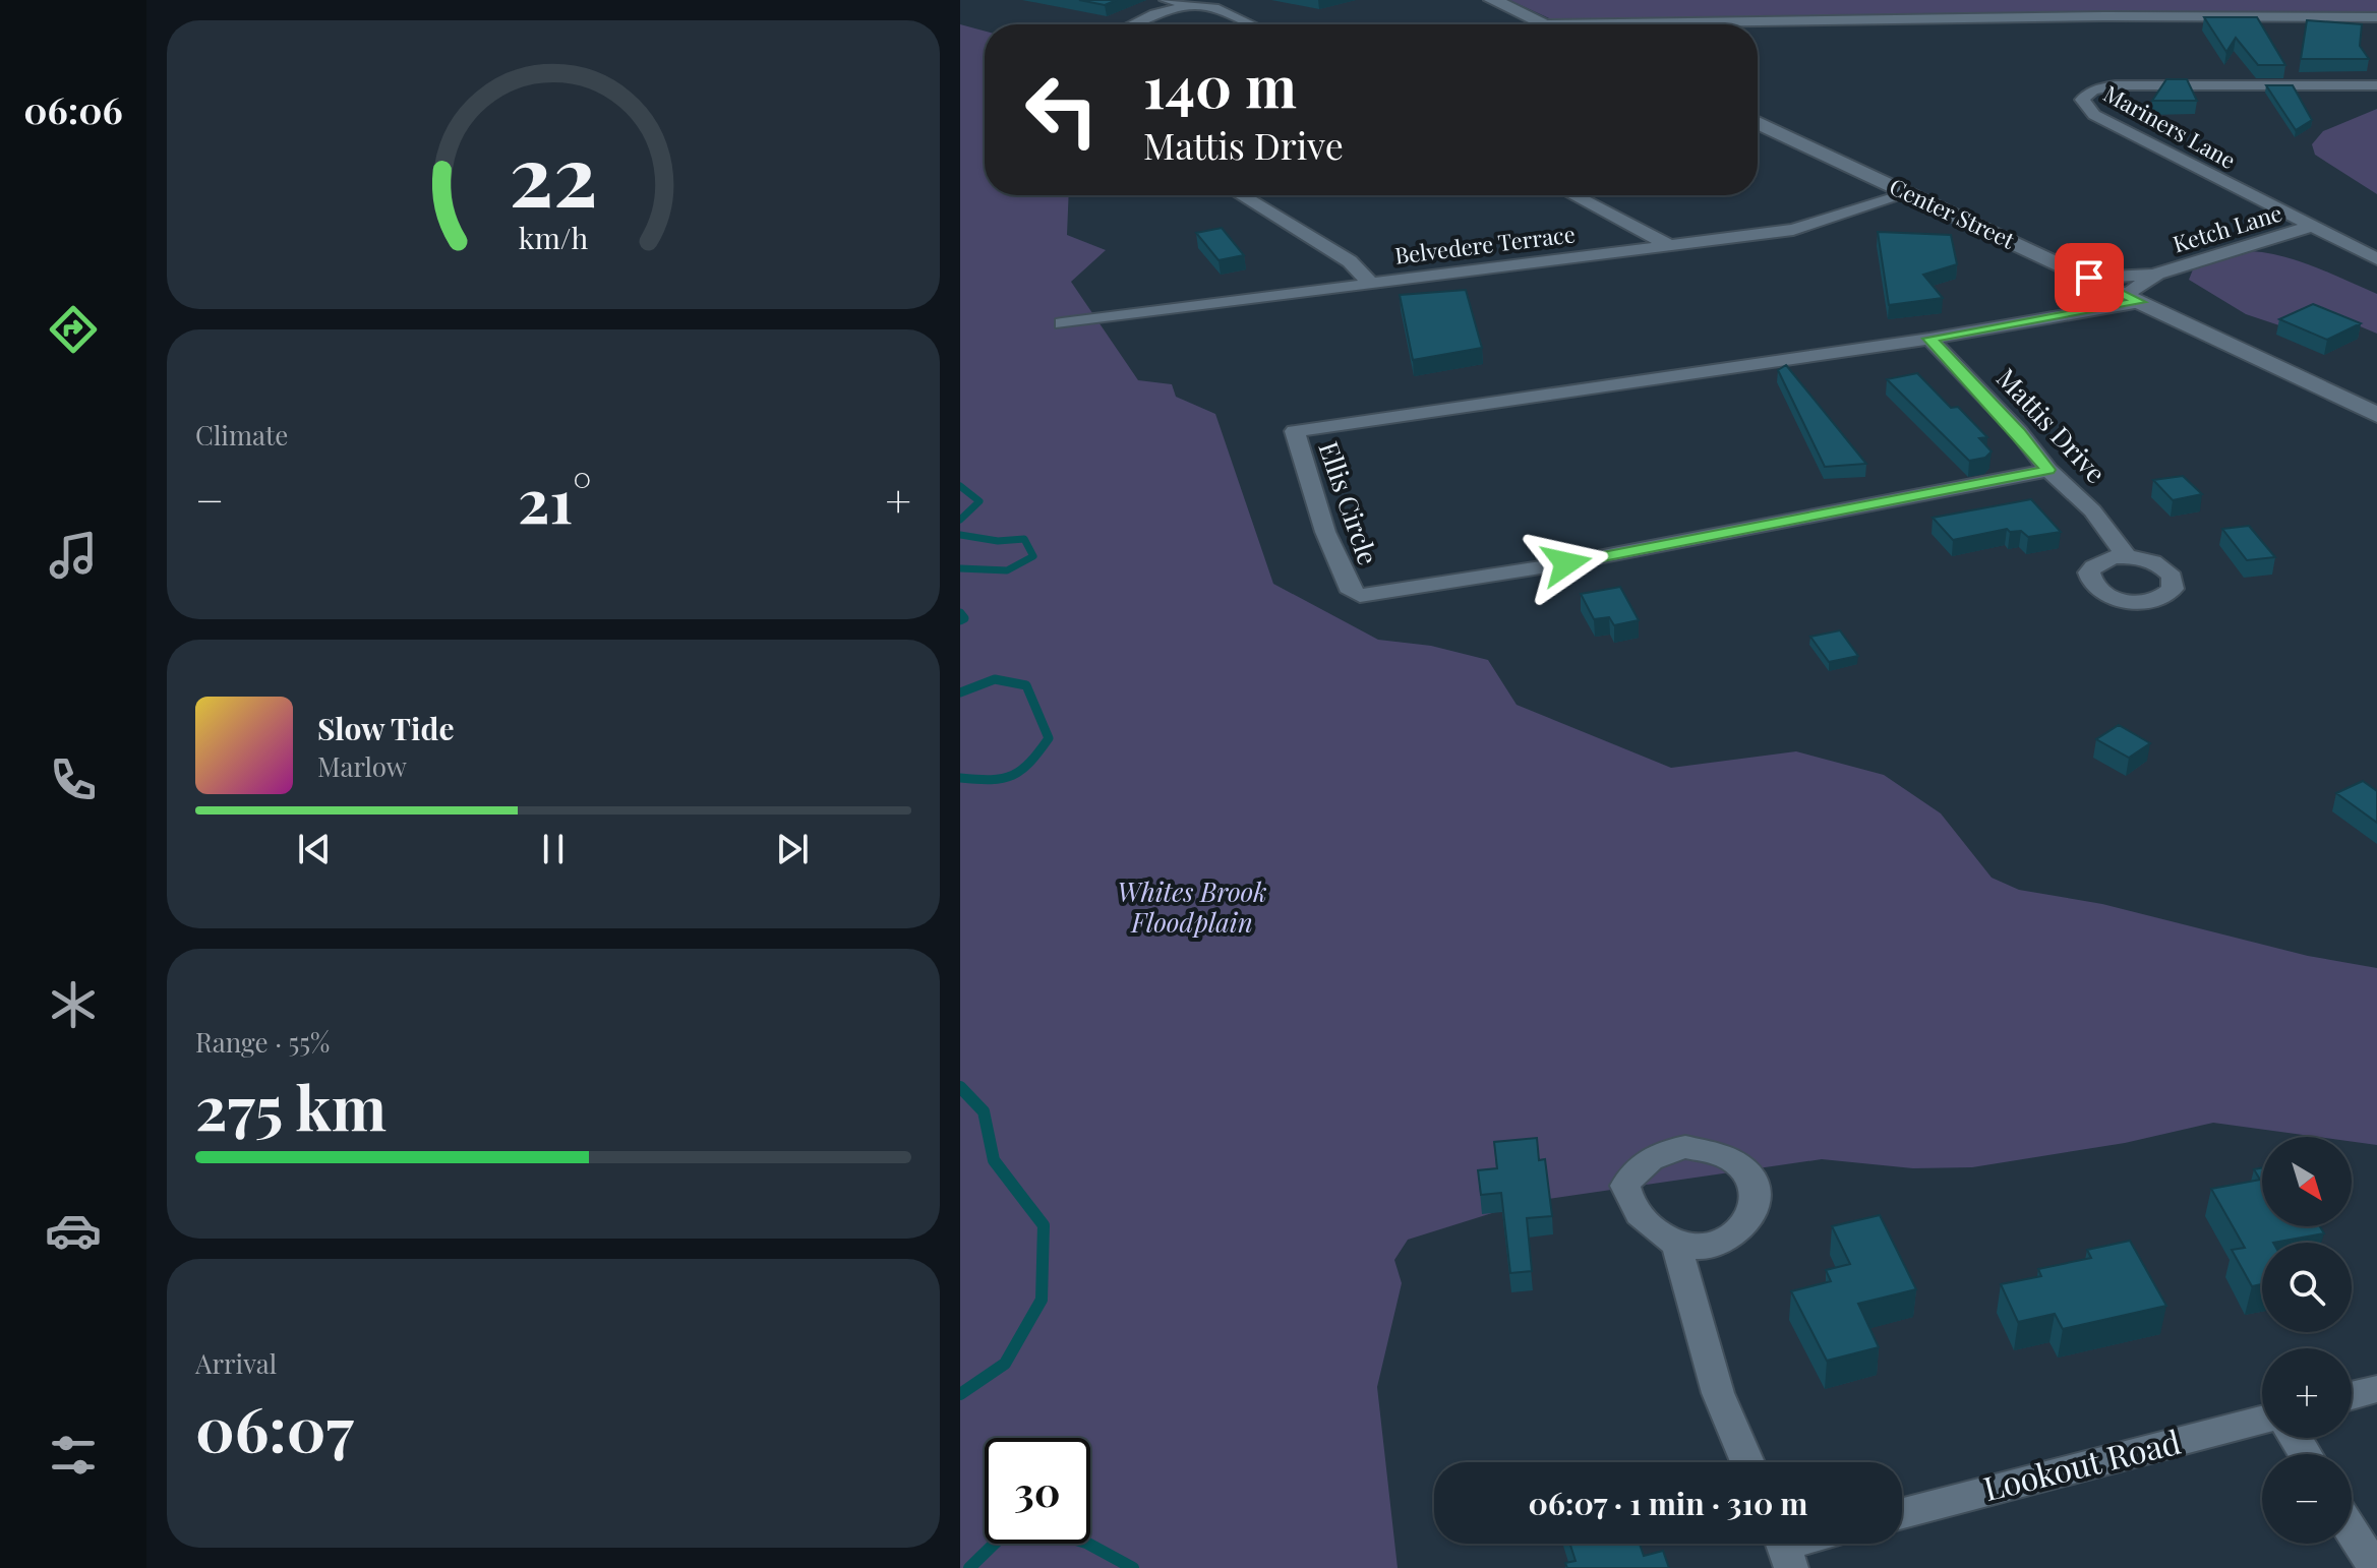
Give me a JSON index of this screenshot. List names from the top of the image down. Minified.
{"streets":{"street":["Mariners Lane","Center Street","Ketch Lane","Belvedere Terrace","Mattis Drive","Ellis Circle","Lookout Road"]},"crossings":[["Mariners Lane","Ketch Lane"],["Center Street","Ketch Lane"],["Center Street","Belvedere Terrace"],["Center Street","Ellis Circle"],["Ketch Lane","Ellis Circle"],["Mattis Drive","Ellis Circle"]],"parks":["Whites Brook Floodplain"],"north":"bottom right","page":{"tabs":"06:06","turn":["140 m","Mattis Drive"],"tile":["Climate",["Range · 55%","275 km"],["Arrival","06:07"]],"heat":["−","21°","+"],"song":["Slow Tide","Marlow"],"map_buttons":["+","−"],"limit":"30","trip":"06:07 · 1 min · 310 m","gauge":["22","km/h"]}}
